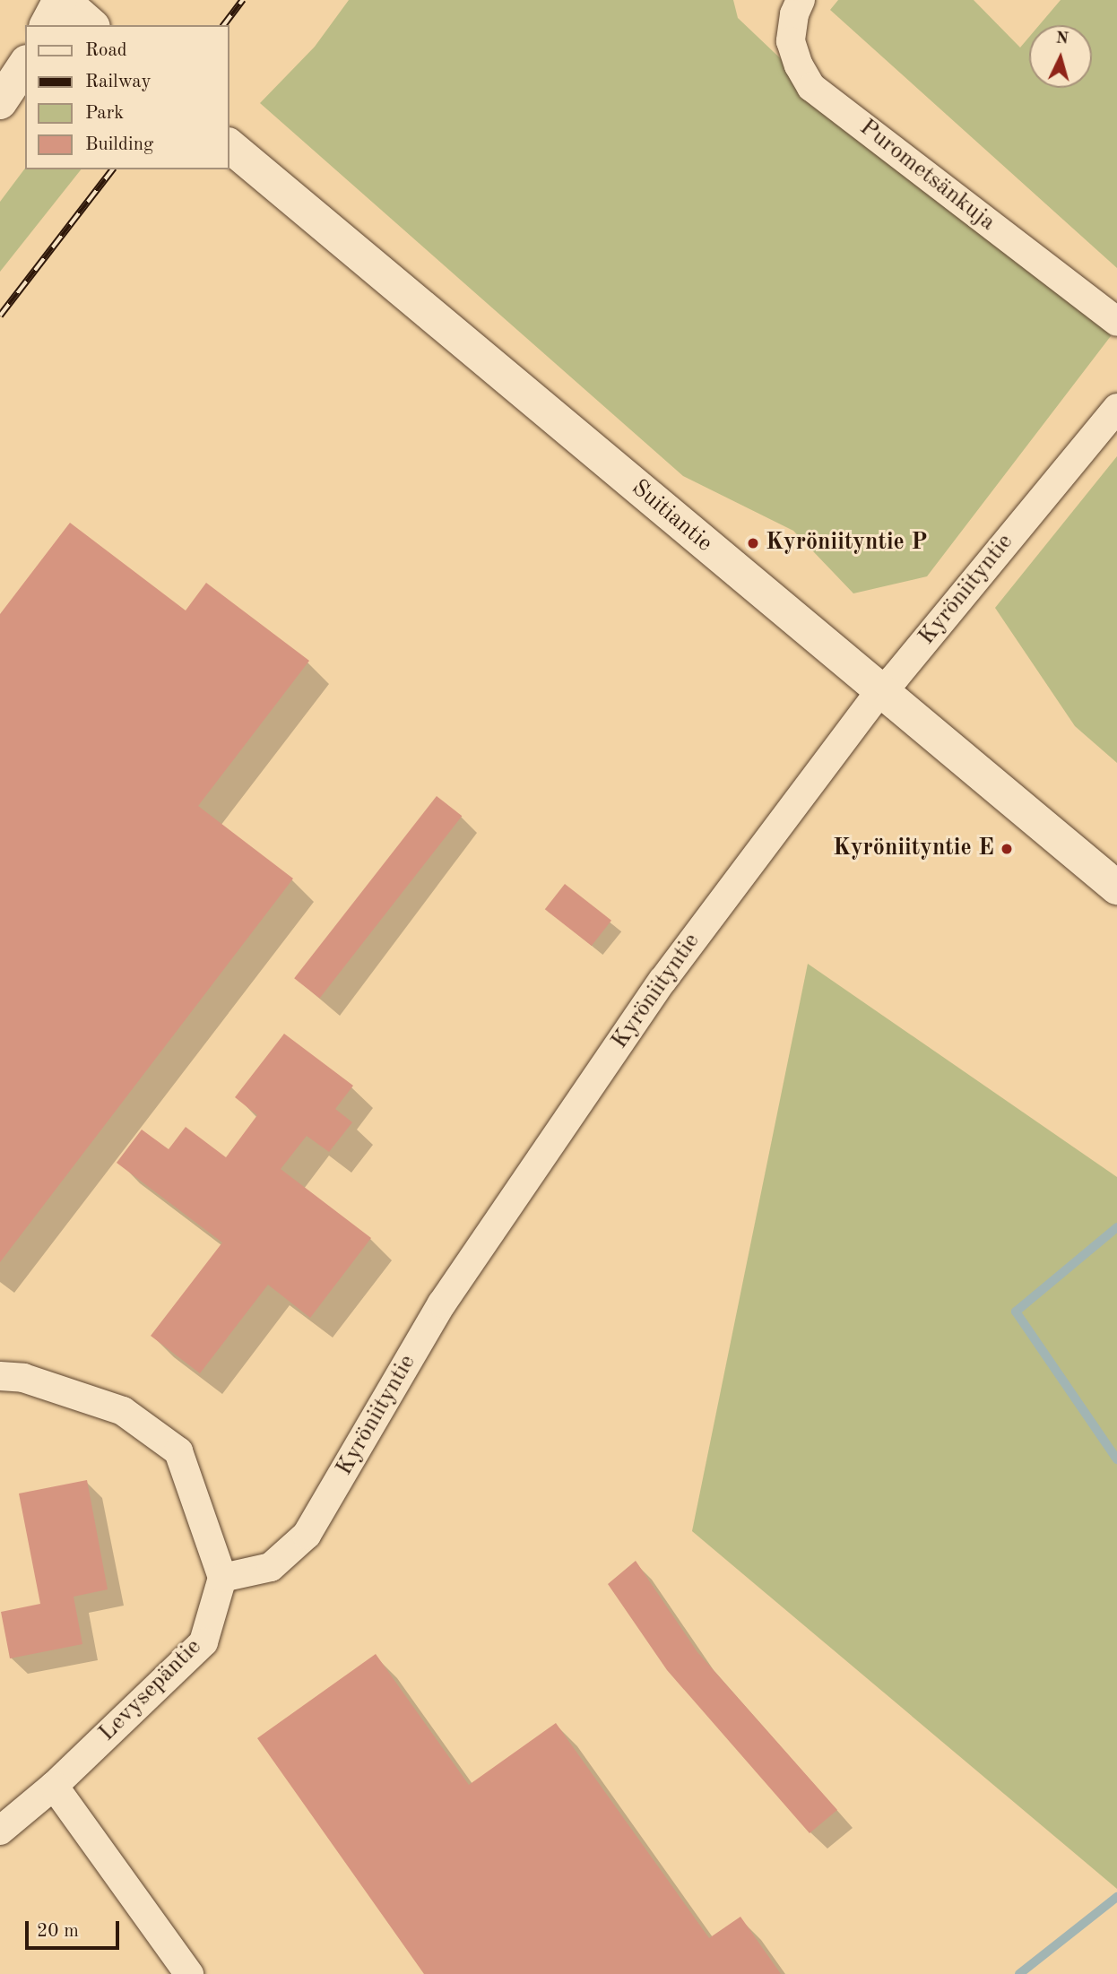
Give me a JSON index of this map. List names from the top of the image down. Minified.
{"streets":{"main road":["Suitiantie"],"street":["Purometsänkuja","Kyröniityntie","Levysepäntie"]},"crossings":[["Suitiantie","Kyröniityntie"],["Kyröniityntie","Levysepäntie"]],"places":["Kyröniityntie P","Kyröniityntie E"],"legend":["Road","Railway","Park","Building"],"scale_bar":"20 m","north":"top"}
